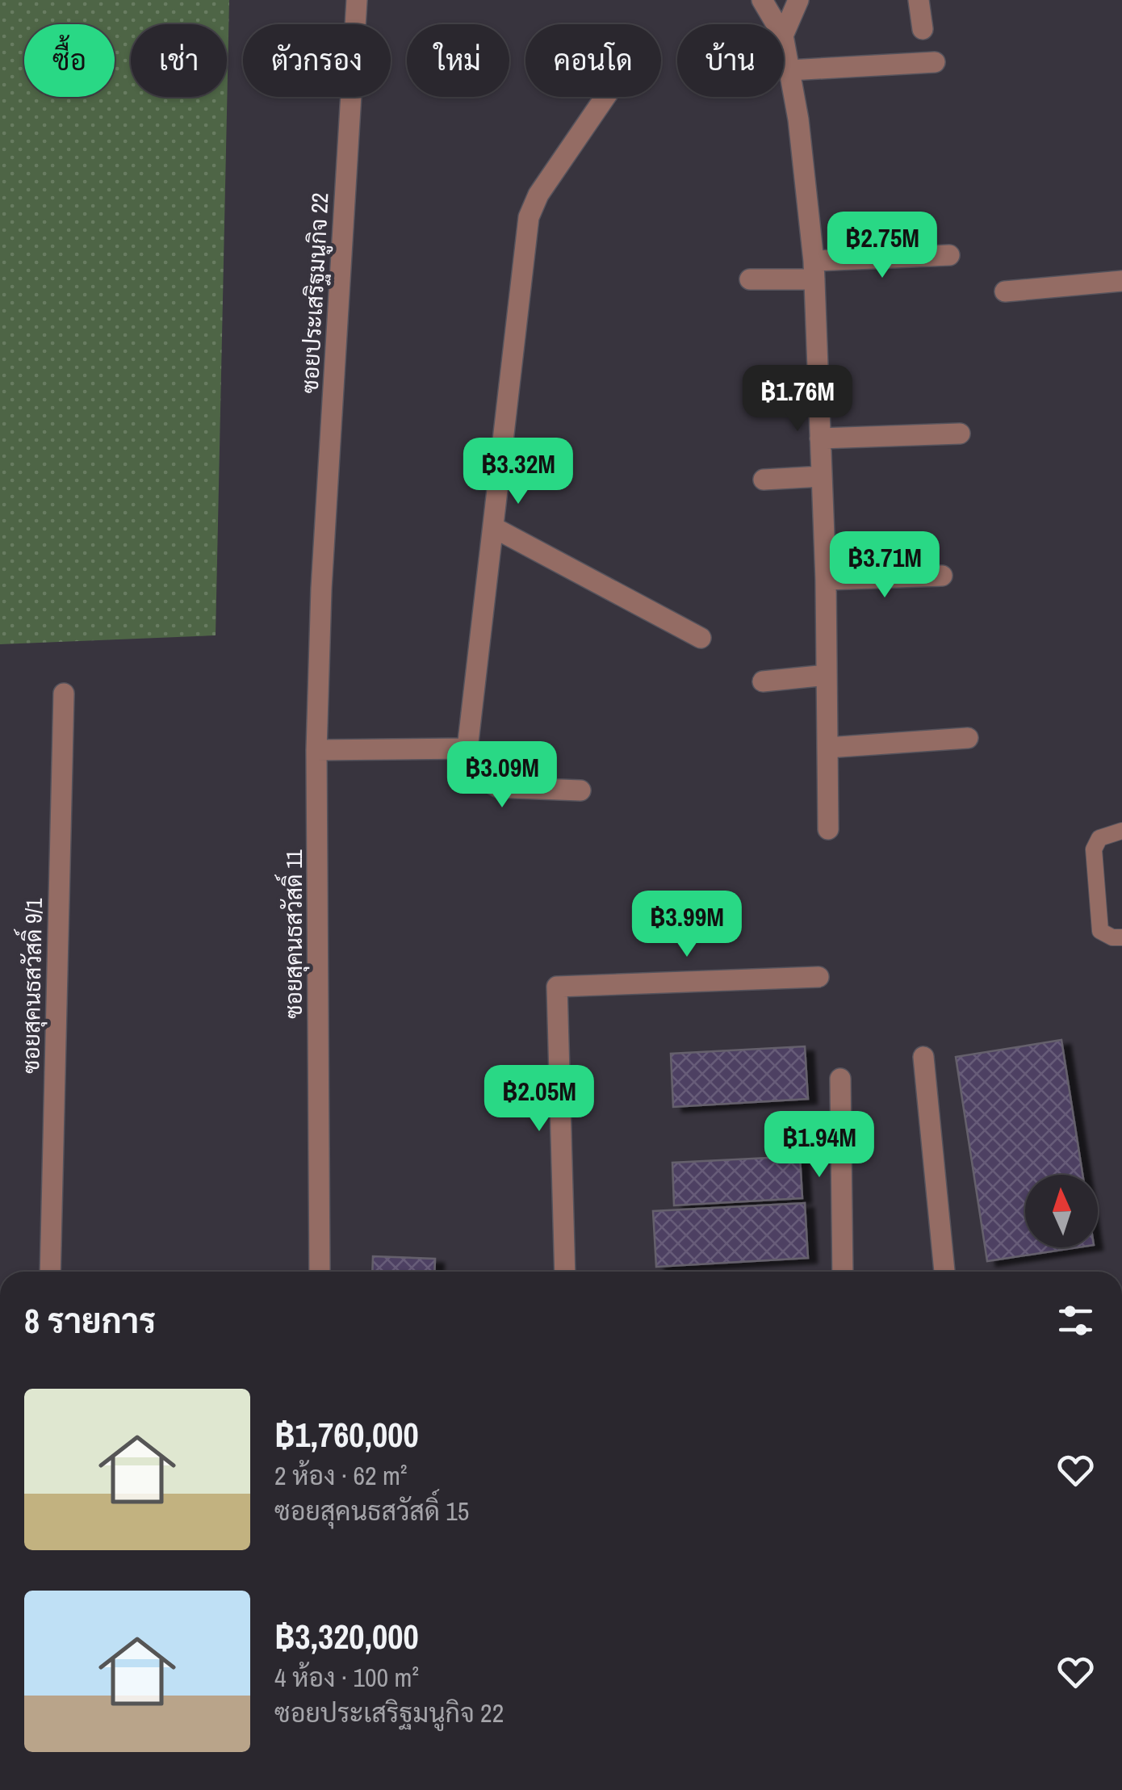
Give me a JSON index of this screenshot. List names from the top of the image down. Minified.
{"streets":{"street":["ซอยประเสริฐมนูกิจ 22","ซอยสุคนธสวัสดิ์ 11","ซอยสุคนธสวัสดิ์ 9/1"]},"crossings":[["ซอยประเสริฐมนูกิจ 22","ซอยสุคนธสวัสดิ์ 11"]],"north":"top","page":{"chip":["ซื้อ","เช่า","ตัวกรอง","ใหม่","คอนโด","บ้าน"],"price":["฿2.75M","฿1.76M","฿3.32M","฿3.71M","฿3.09M","฿3.99M","฿2.05M","฿1.94M"],"heading":"8 รายการ","list":[{"name":"฿1,760,000","note":"2 ห้อง · 62 m² · ซอยสุคนธสวัสดิ์ 15"},{"name":"฿3,320,000","note":"4 ห้อง · 100 m² · ซอยประเสริฐมนูกิจ 22"}]}}
